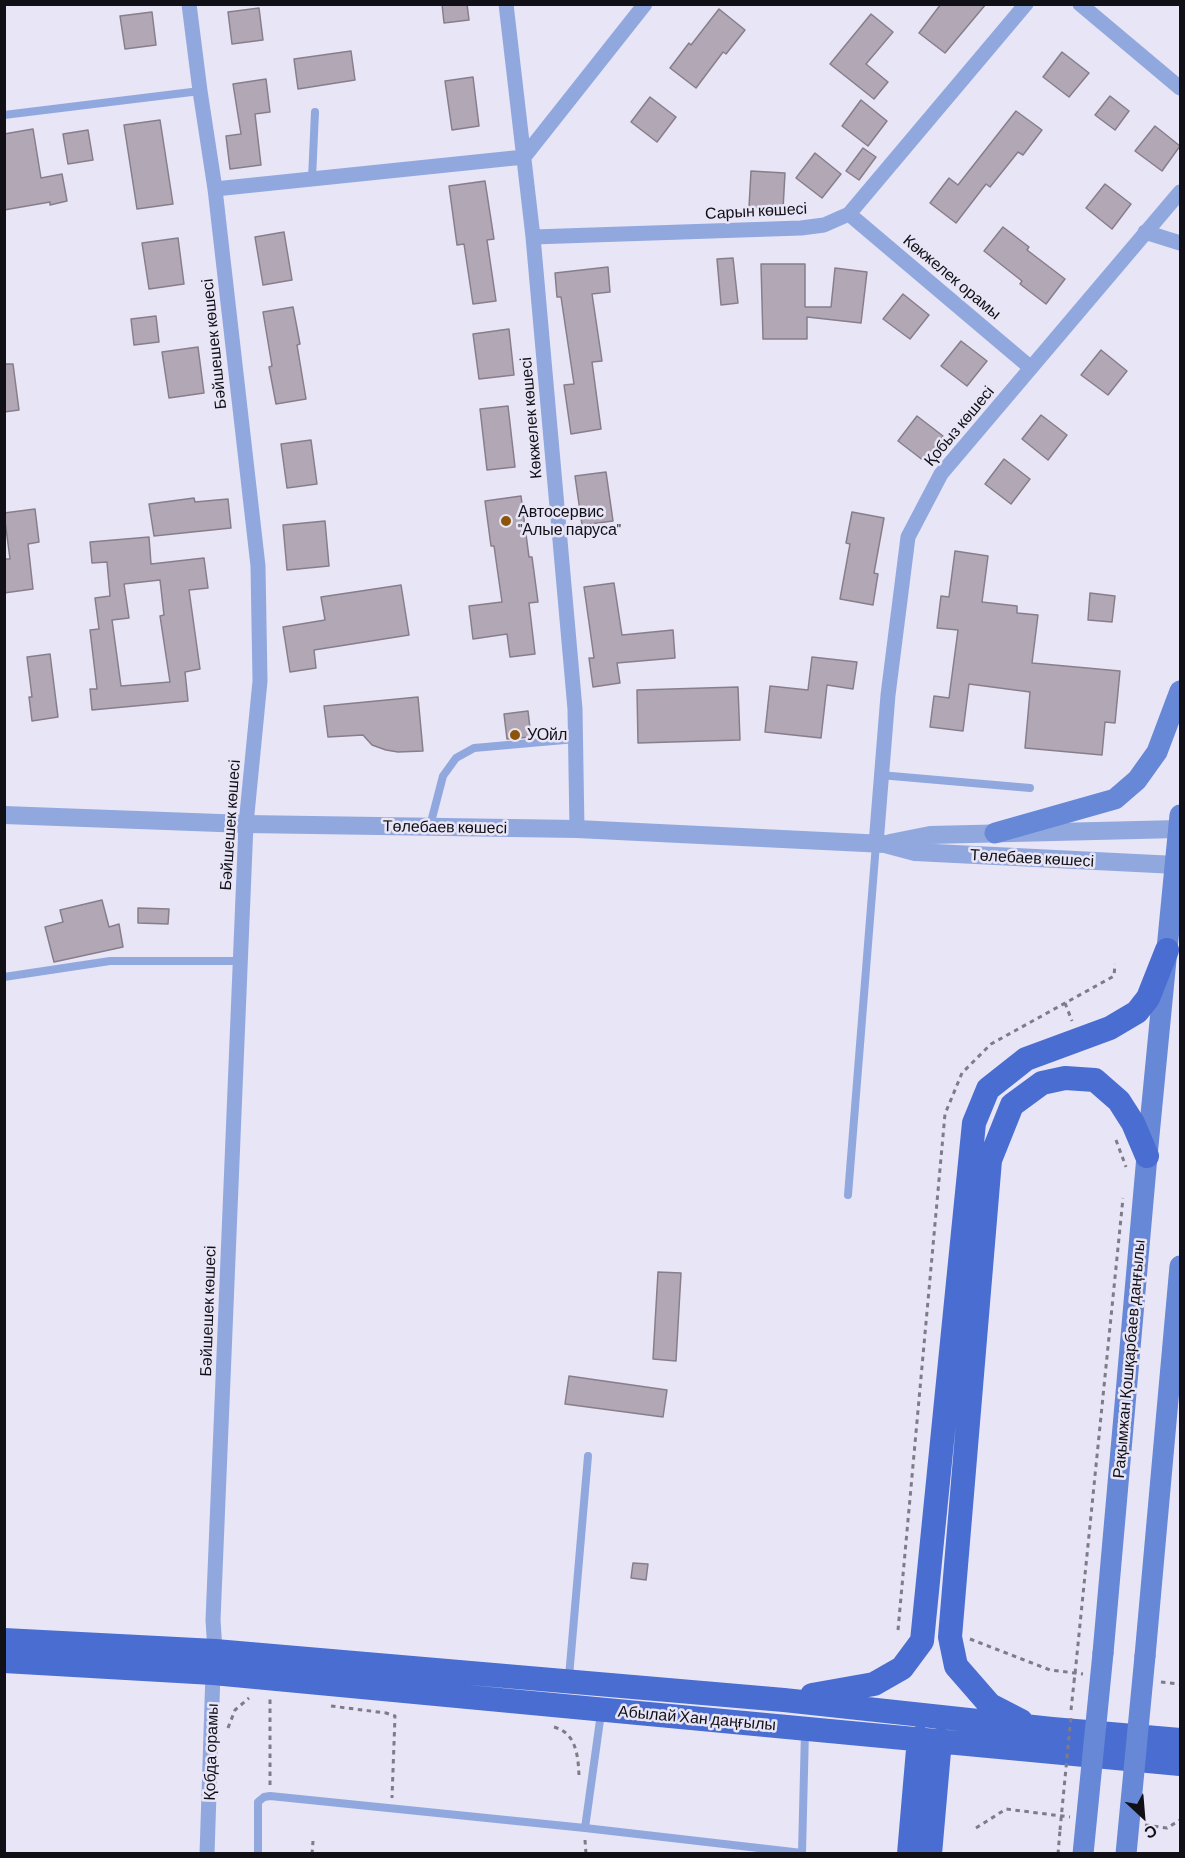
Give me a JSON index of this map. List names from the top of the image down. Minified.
{"streets":{"main road":["Рақымжан Қошқарбаев даңғылы","Абылай Хан даңғылы"],"street":["Сарын көшесі","Көкжелек орамы","Бәйшешек көшесі","Көкжелек көшесі","Қобыз көшесі","Төлебаев көшесі","Қобда орамы"]},"crossings":[["Сарын көшесі","Көкжелек орамы"],["Сарын көшесі","Көкжелек көшесі"],["Көкжелек орамы","Қобыз көшесі"],["Бәйшешек көшесі","Төлебаев көшесі"],["Бәйшешек көшесі","Абылай Хан даңғылы"],["Бәйшешек көшесі","Қобда орамы"],["Көкжелек көшесі","Төлебаев көшесі"],["Қобыз көшесі","Төлебаев көшесі"],["Төлебаев көшесі","Рақымжан Қошқарбаев даңғылы"],["Абылай Хан даңғылы","Қобда орамы"]],"places":["Автосервис \"Алые паруса\"","УОйл"],"north":"bottom right"}
